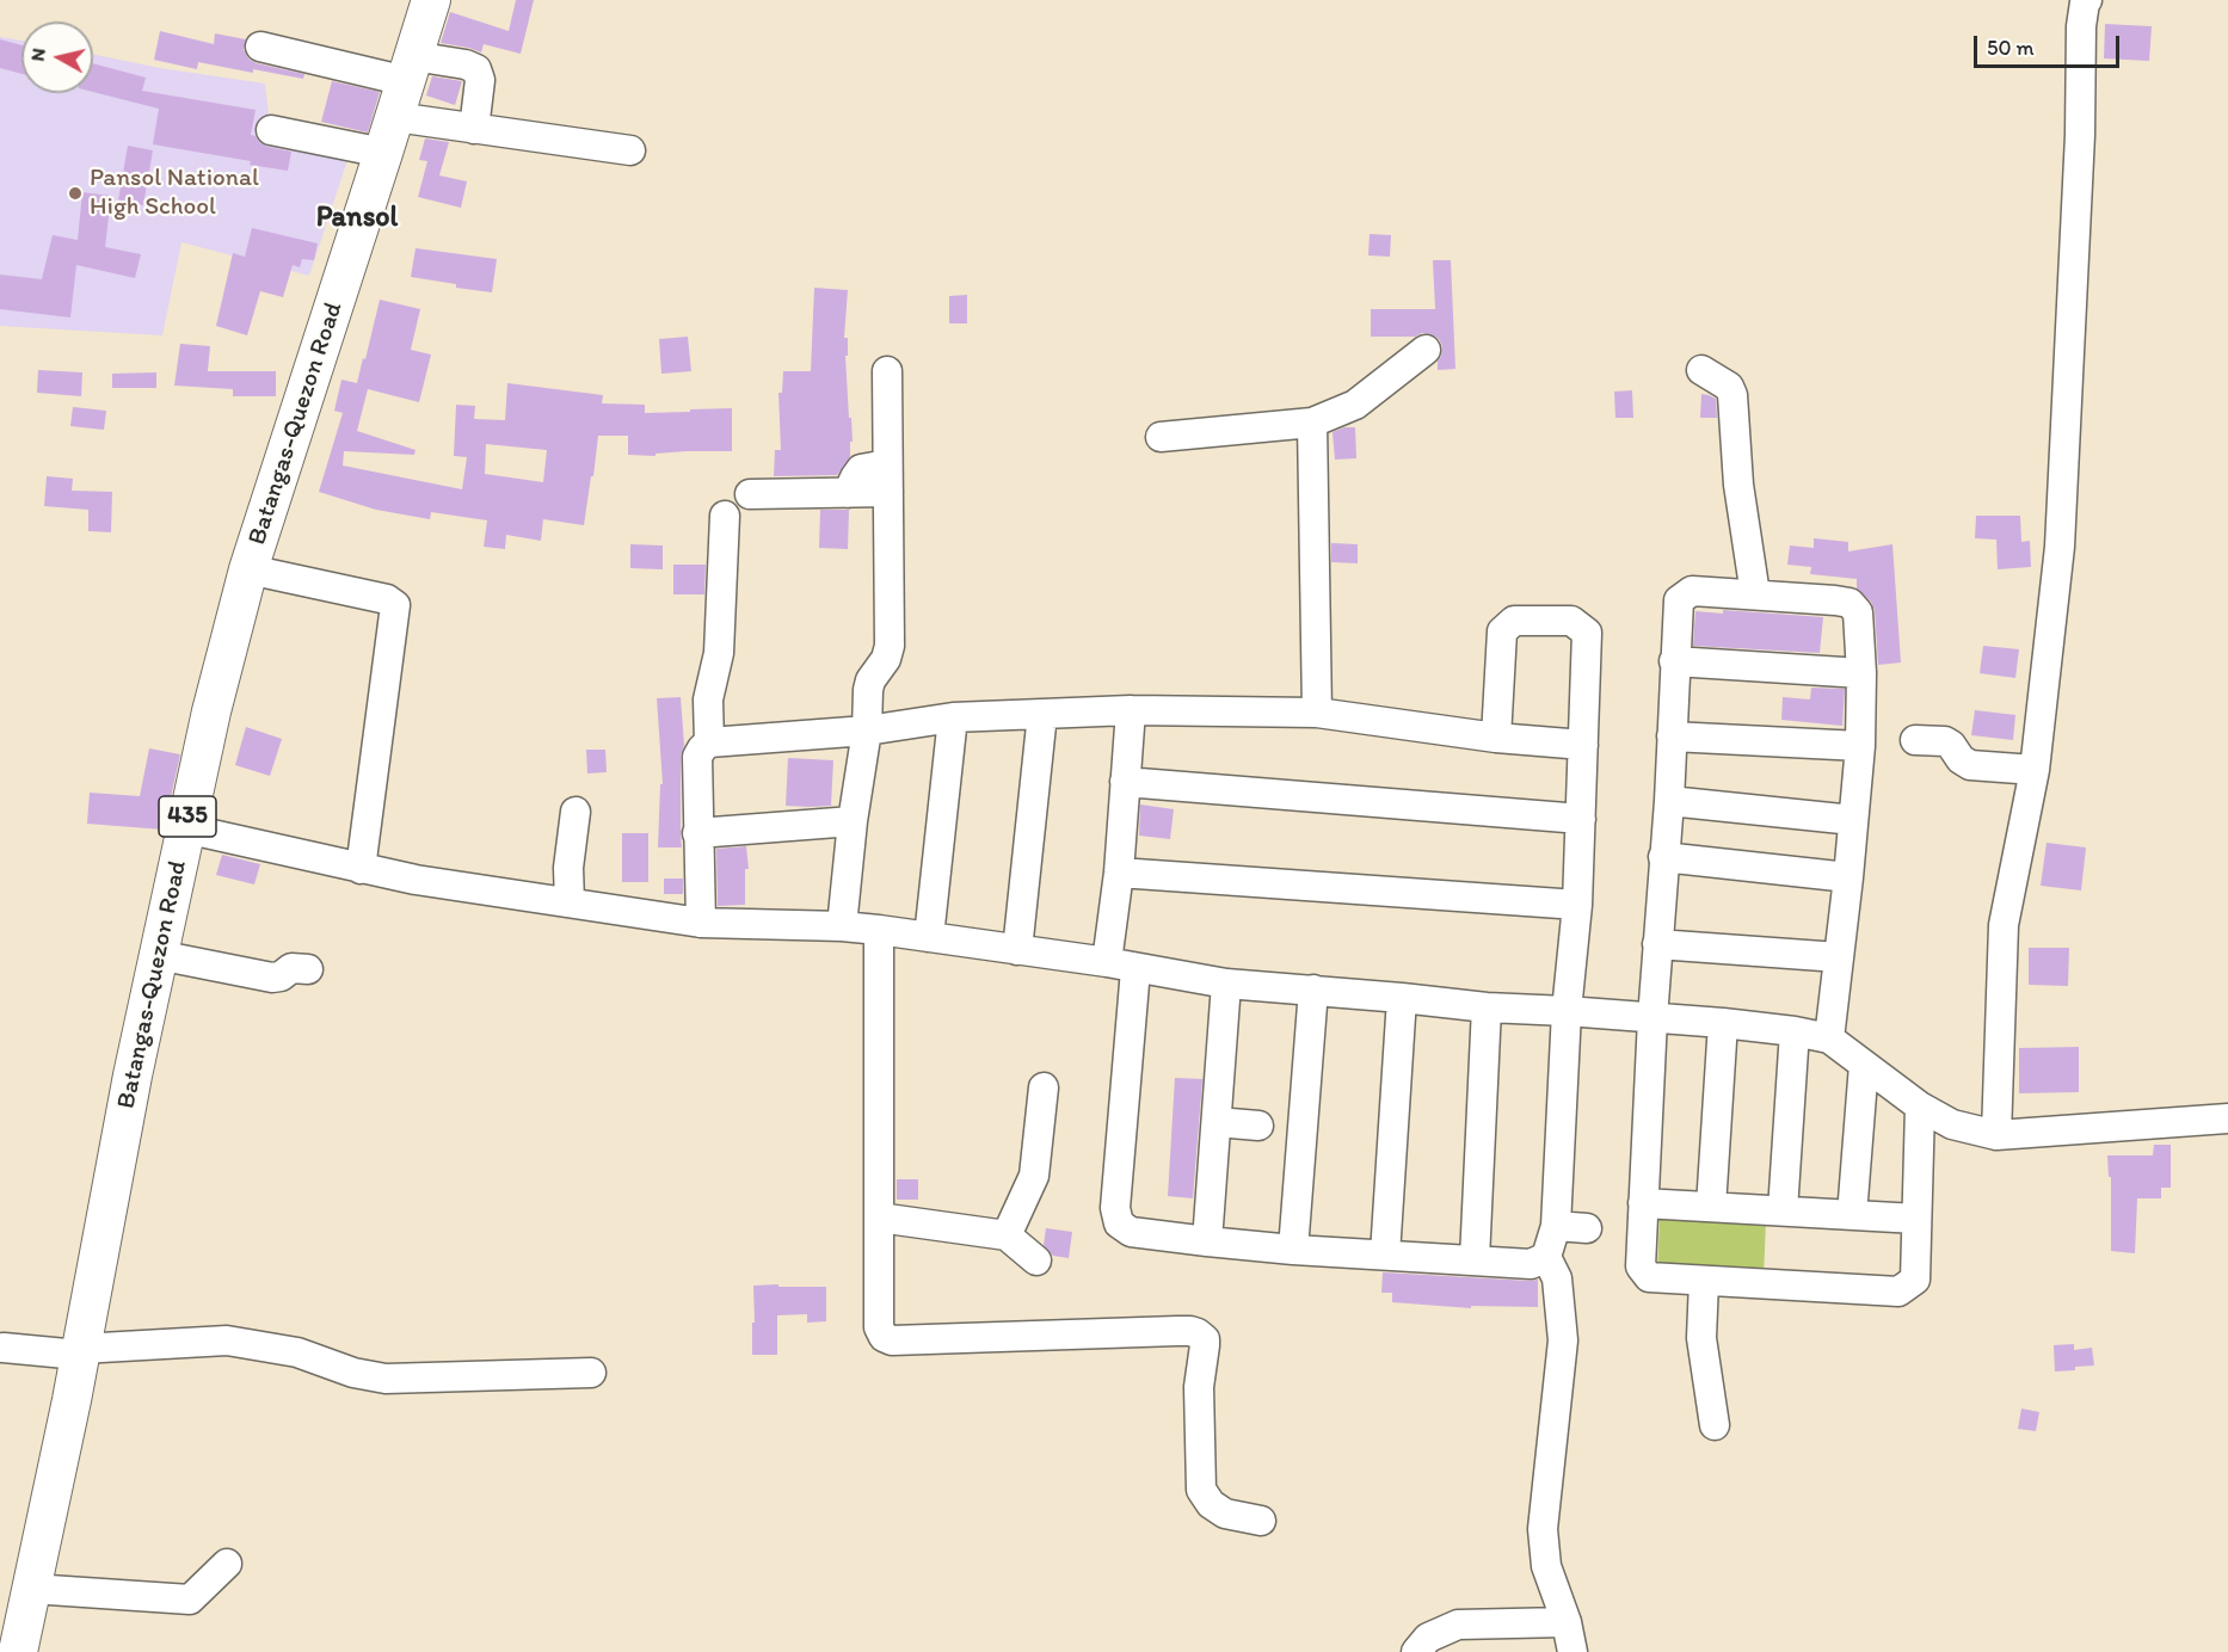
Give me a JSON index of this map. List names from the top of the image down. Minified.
{"streets":{"main road":["Batangas-Quezon Road","435"]},"districts":["Pansol"],"places":["Pansol National High School"],"scale_bar":"50 m","north":"left"}
